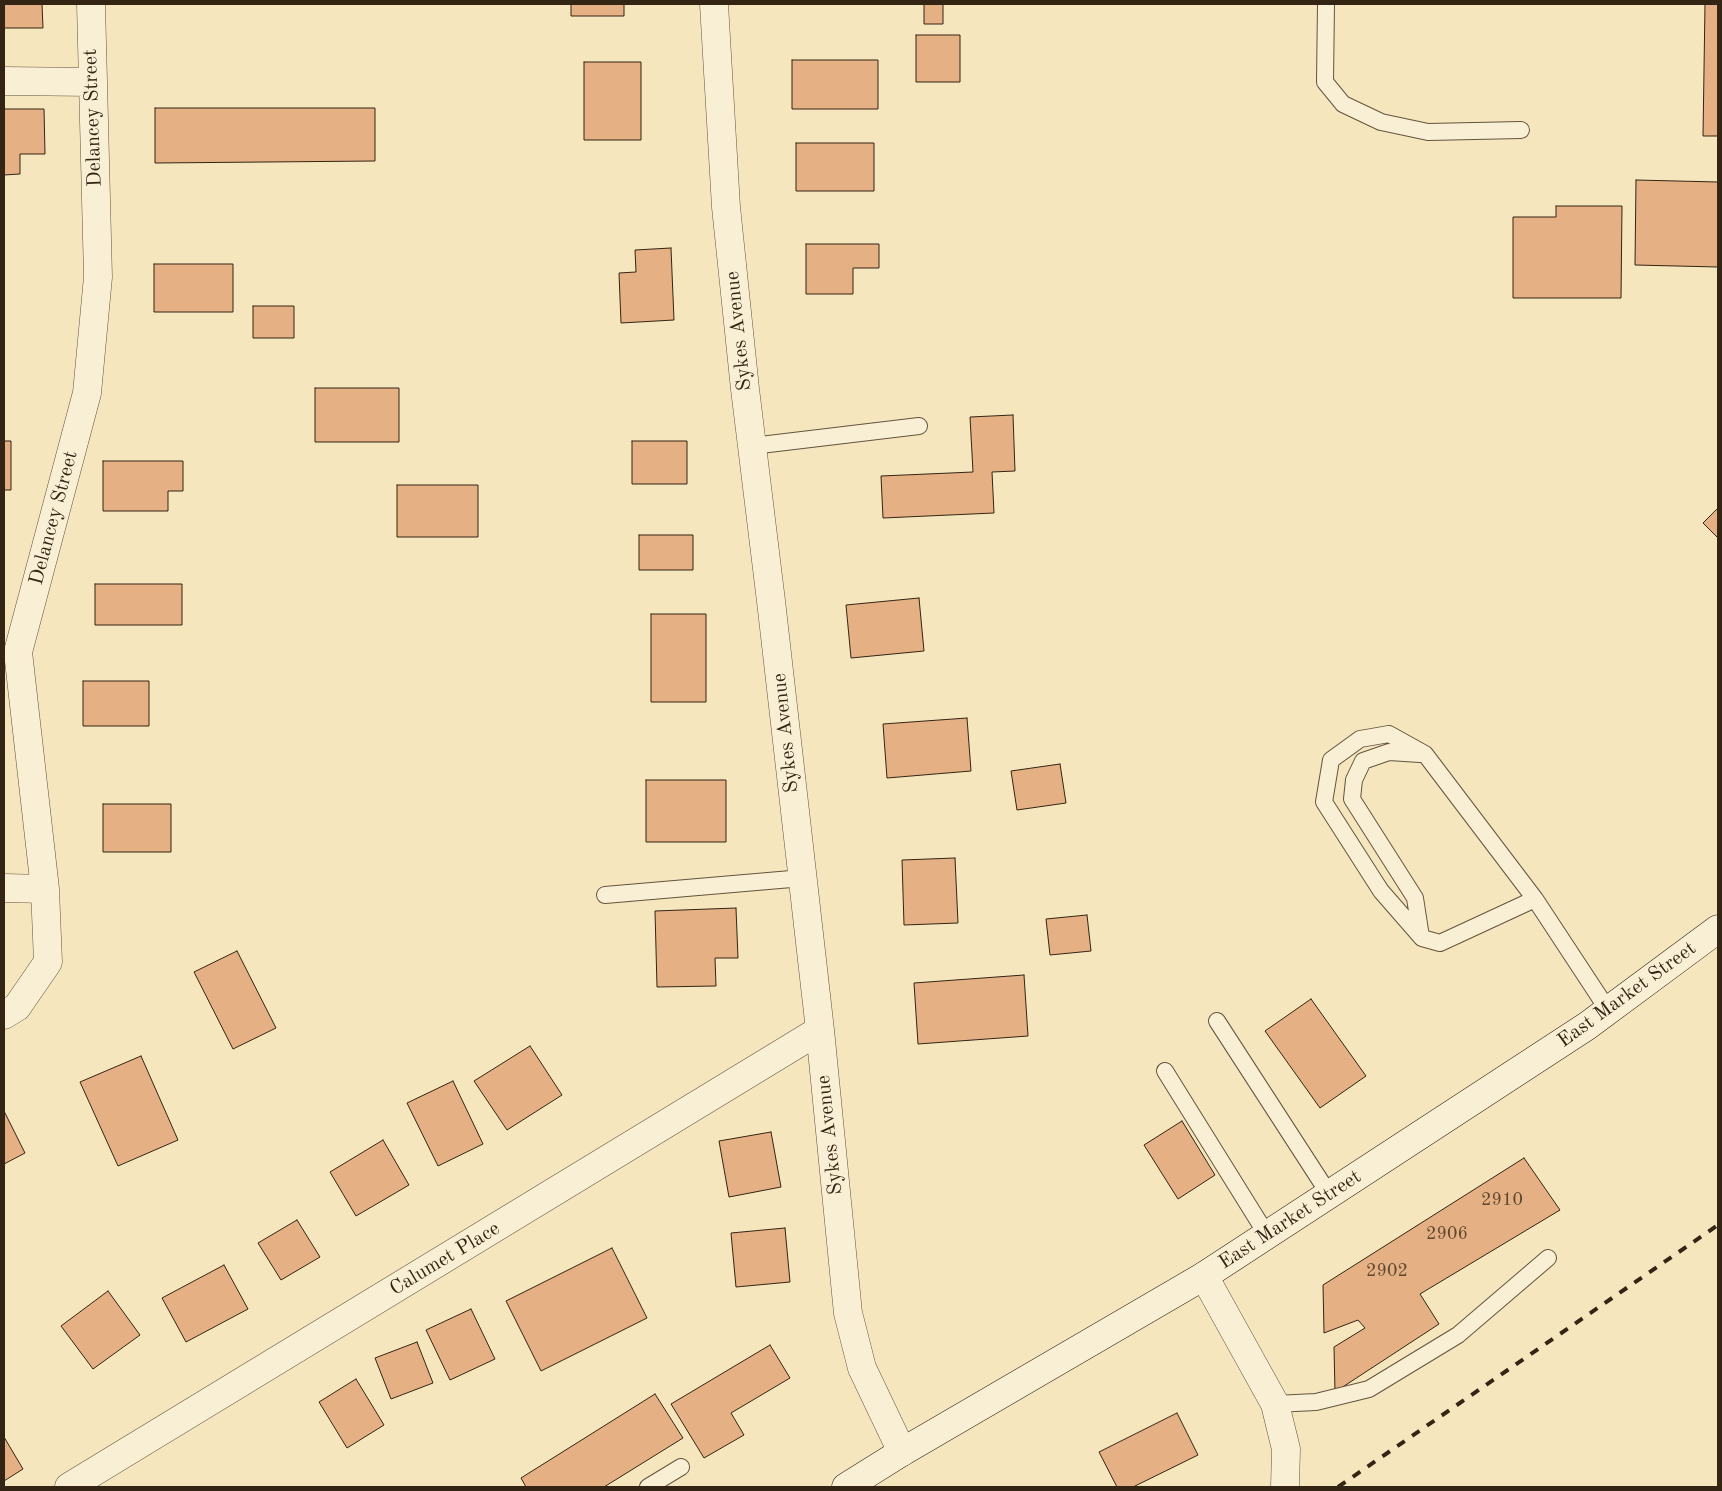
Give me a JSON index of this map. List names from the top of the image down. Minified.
{"streets":{"street":["Delancey Street","Sykes Avenue","East Market Street","Calumet Place"]},"crossings":[["Sykes Avenue","East Market Street"],["Sykes Avenue","Calumet Place"]],"house_numbers":["2910","2906","2902"]}
